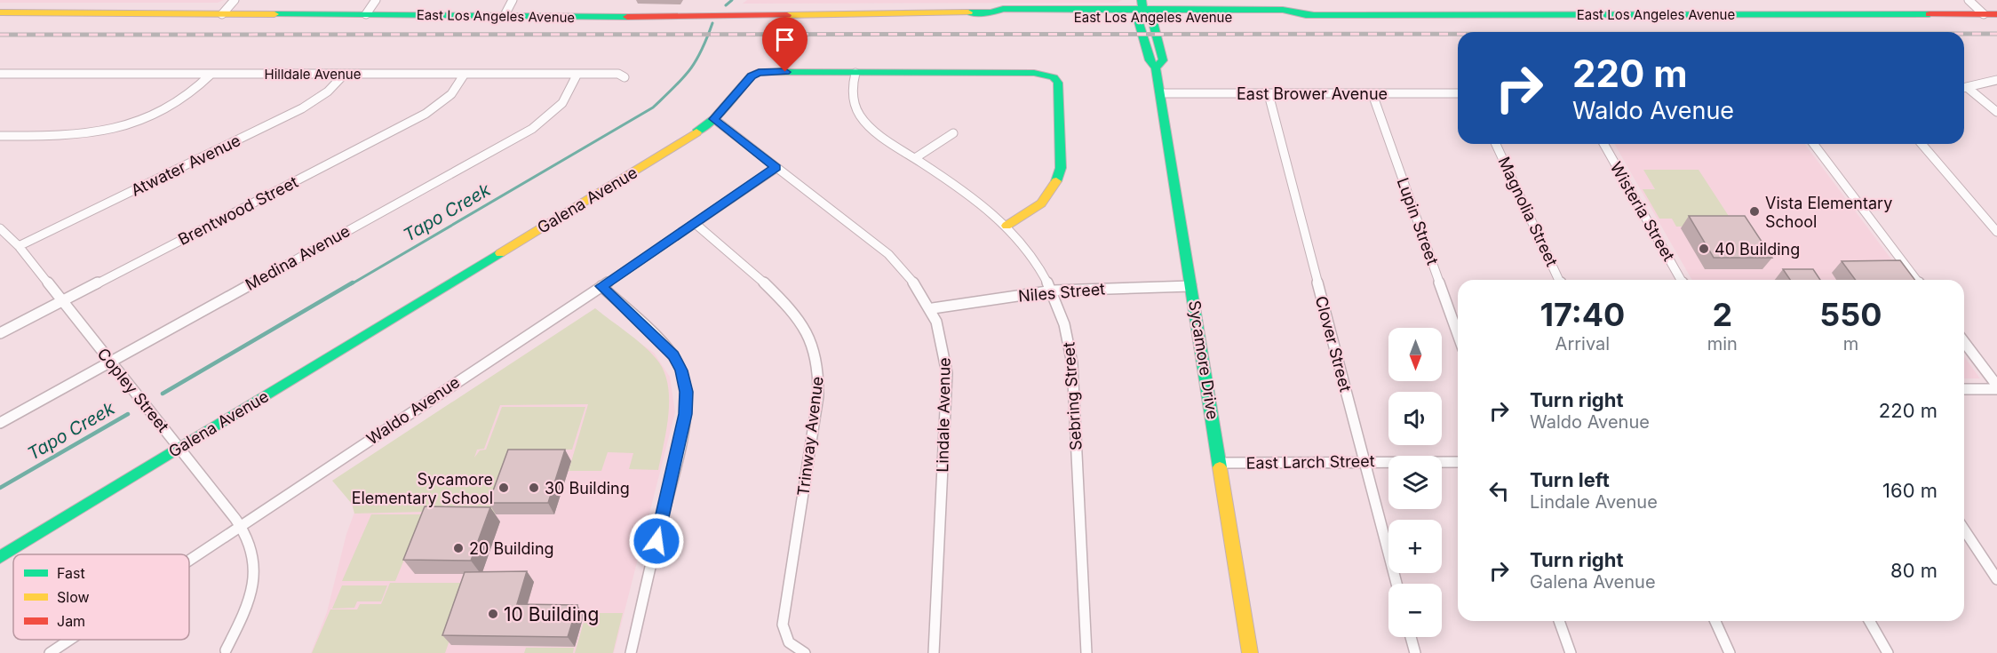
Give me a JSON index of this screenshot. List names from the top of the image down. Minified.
{"streets":{"main road":["East Los Angeles Avenue","Galena Avenue","Sycamore Drive"],"street":["Hilldale Avenue","East Brower Avenue","Atwater Avenue","Brentwood Street","Magnolia Street","Wisteria Street","Lupin Street","Medina Avenue","Niles Street","Clover Street","Copley Street","Sebring Street","Waldo Avenue","Lindale Avenue","Trinway Avenue","East Larch Street"]},"crossings":[["East Los Angeles Avenue","Sycamore Drive"],["Hilldale Avenue","Atwater Avenue"],["Hilldale Avenue","Brentwood Street"],["Hilldale Avenue","Medina Avenue"],["East Brower Avenue","Lupin Street"],["East Brower Avenue","Clover Street"],["East Brower Avenue","Sycamore Drive"],["Atwater Avenue","Copley Street"],["Galena Avenue","Copley Street"],["Galena Avenue","Sebring Street"],["Galena Avenue","Lindale Avenue"],["Brentwood Street","Copley Street"],["Medina Avenue","Copley Street"],["Niles Street","Sycamore Drive"],["Niles Street","Sebring Street"],["Niles Street","Lindale Avenue"],["Clover Street","East Larch Street"],["Sycamore Drive","East Larch Street"],["Copley Street","Waldo Avenue"],["Waldo Avenue","Lindale Avenue"],["Waldo Avenue","Trinway Avenue"]],"water":["Tapo Creek"],"places":["Vista Elementary School","40 Building","Sycamore Elementary School","30 Building","20 Building","10 Building"],"legend":["Fast","Slow","Jam"],"north":"bottom","page":{"turn":["220 m","Waldo Avenue"],"eta":["17:40","Arrival","2","min","550","m"],"map_buttons":["+","−"],"list":[{"name":"Turn right","note":"Waldo Avenue","value":"220 m"},{"name":"Turn left","note":"Lindale Avenue","value":"160 m"},{"name":"Turn right","note":"Galena Avenue","value":"80 m"}]}}
